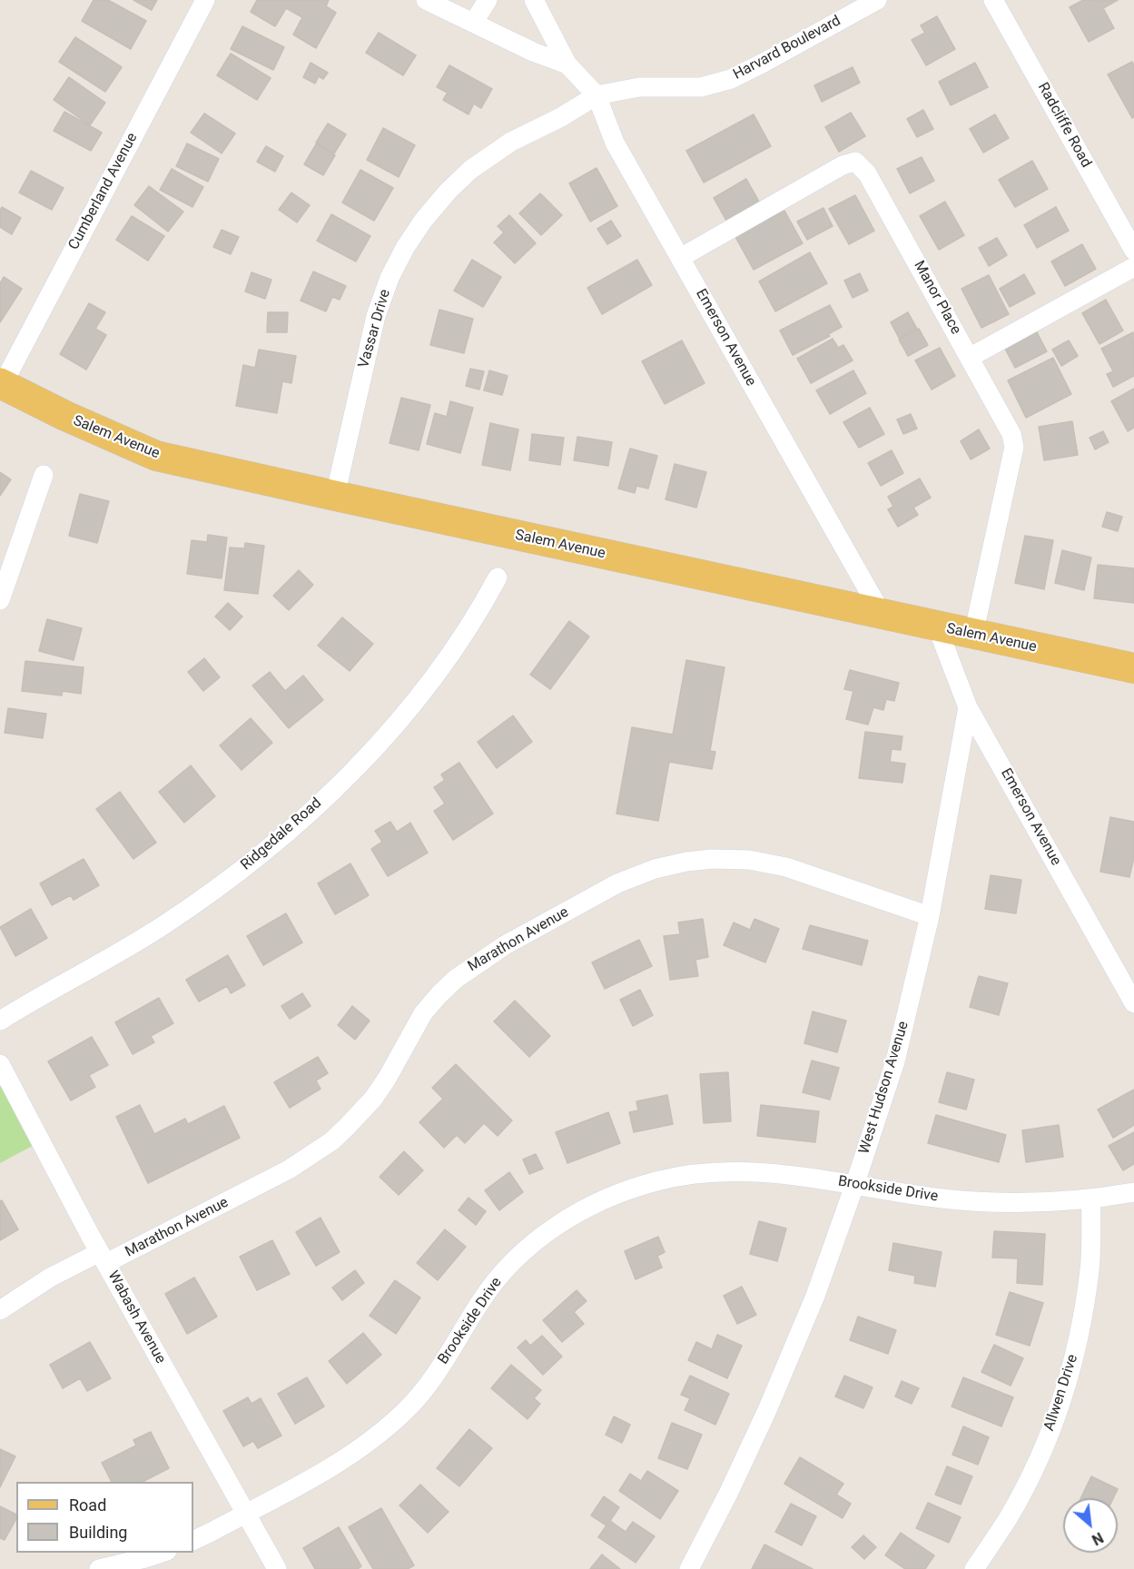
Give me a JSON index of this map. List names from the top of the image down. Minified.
{"streets":{"main road":["Salem Avenue"],"street":["Harvard Boulevard","Radcliffe Road","Cumberland Avenue","Manor Place","Vassar Drive","Emerson Avenue","Ridgedale Road","Marathon Avenue","West Hudson Avenue","Brookside Drive","Wabash Avenue","Allwen Drive"]},"crossings":[["Harvard Boulevard","Vassar Drive"],["Harvard Boulevard","Emerson Avenue"],["Cumberland Avenue","Salem Avenue"],["Manor Place","Emerson Avenue"],["Manor Place","Salem Avenue"],["Vassar Drive","Emerson Avenue"],["Vassar Drive","Salem Avenue"],["Emerson Avenue","Salem Avenue"],["Emerson Avenue","West Hudson Avenue"],["Marathon Avenue","West Hudson Avenue"],["Marathon Avenue","Wabash Avenue"],["West Hudson Avenue","Brookside Drive"],["Brookside Drive","Wabash Avenue"],["Brookside Drive","Allwen Drive"]],"legend":["Road","Building"],"north":"bottom right"}
